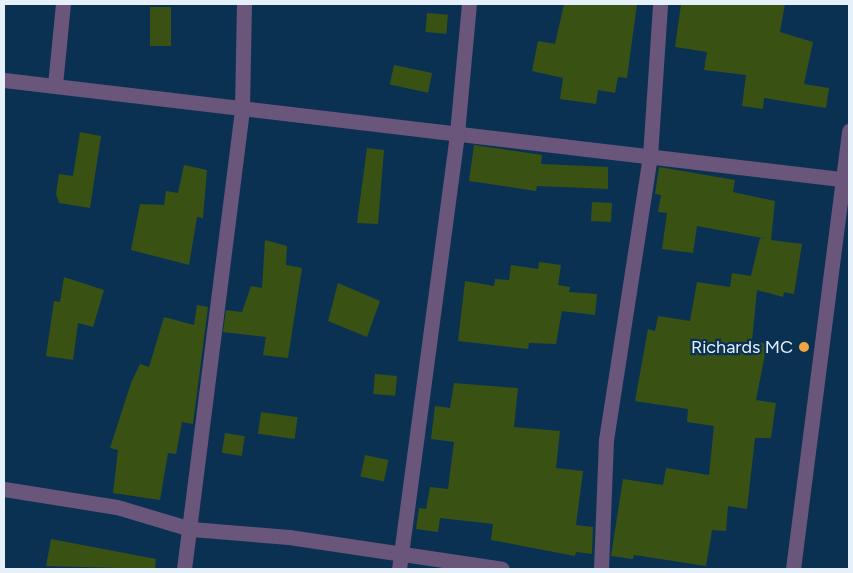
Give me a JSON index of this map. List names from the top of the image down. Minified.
{"places":["Richards MC"]}
